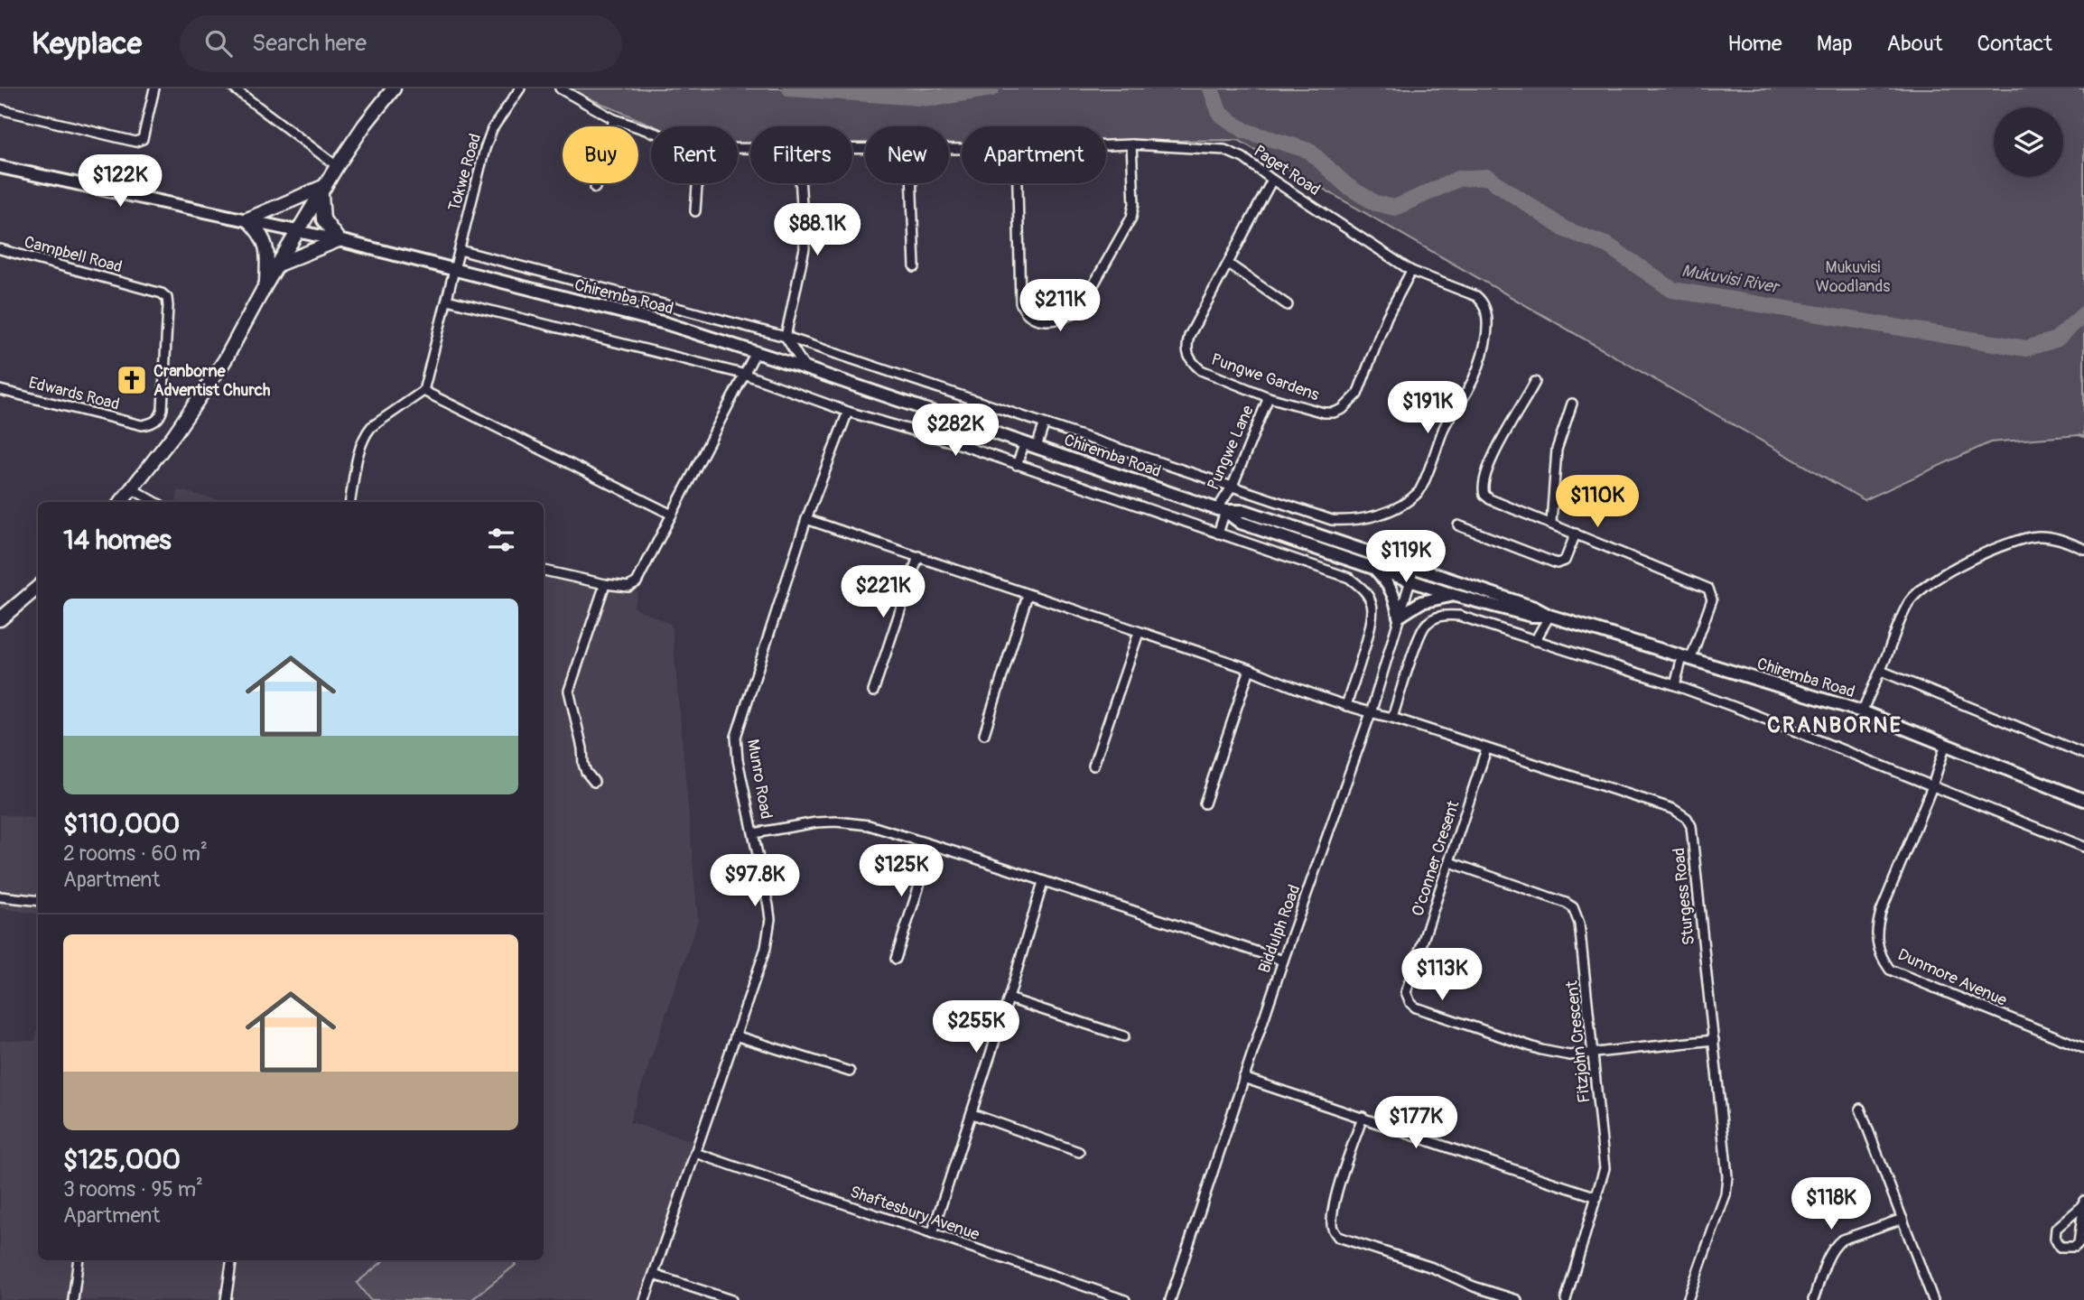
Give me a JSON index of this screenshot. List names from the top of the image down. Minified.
{"streets":{"main road":["Chiremba Road"],"street":["Paget Road","Tokwe Road","Campbell Road","Pungwe Gardens","Edwards Road","Pungwe Lane","Munro Road","O'conner Cresent","Sturgess Road","Biddulph Road","Dunmore Avenue","Fitzjohn Crescent","Shaftesbury Avenue"]},"crossings":[["Paget Road","Chiremba Road"],["Paget Road","Pungwe Gardens"],["Tokwe Road","Chiremba Road"],["Campbell Road","Edwards Road"],["Chiremba Road","Pungwe Lane"],["Chiremba Road","Biddulph Road"],["Chiremba Road","Dunmore Avenue"],["Pungwe Gardens","Pungwe Lane"],["Munro Road","Sturgess Road"],["Munro Road","Shaftesbury Avenue"],["O'conner Cresent","Sturgess Road"],["O'conner Cresent","Fitzjohn Crescent"],["Sturgess Road","Biddulph Road"]],"districts":["CRANBORNE"],"water":["Mukuvisi River"],"parks":["Mukuvisi Woodlands"],"places":{"church":["Cranborne Adventist Church"]},"page":{"header":"Keyplace","search":"Search here","nav":["Home","Map","About","Contact"],"chip":["Buy","Rent","Filters","New","Apartment"],"price":["$122K","$88.1K","$211K","$191K","$282K","$110K","$119K","$221K","$125K","$97.8K","$113K","$255K","$177K","$118K"],"heading":"14 homes","list":[{"name":"$110,000","note":"2 rooms · 60 m² · Apartment"},{"name":"$125,000","note":"3 rooms · 95 m² · Apartment"}]}}
